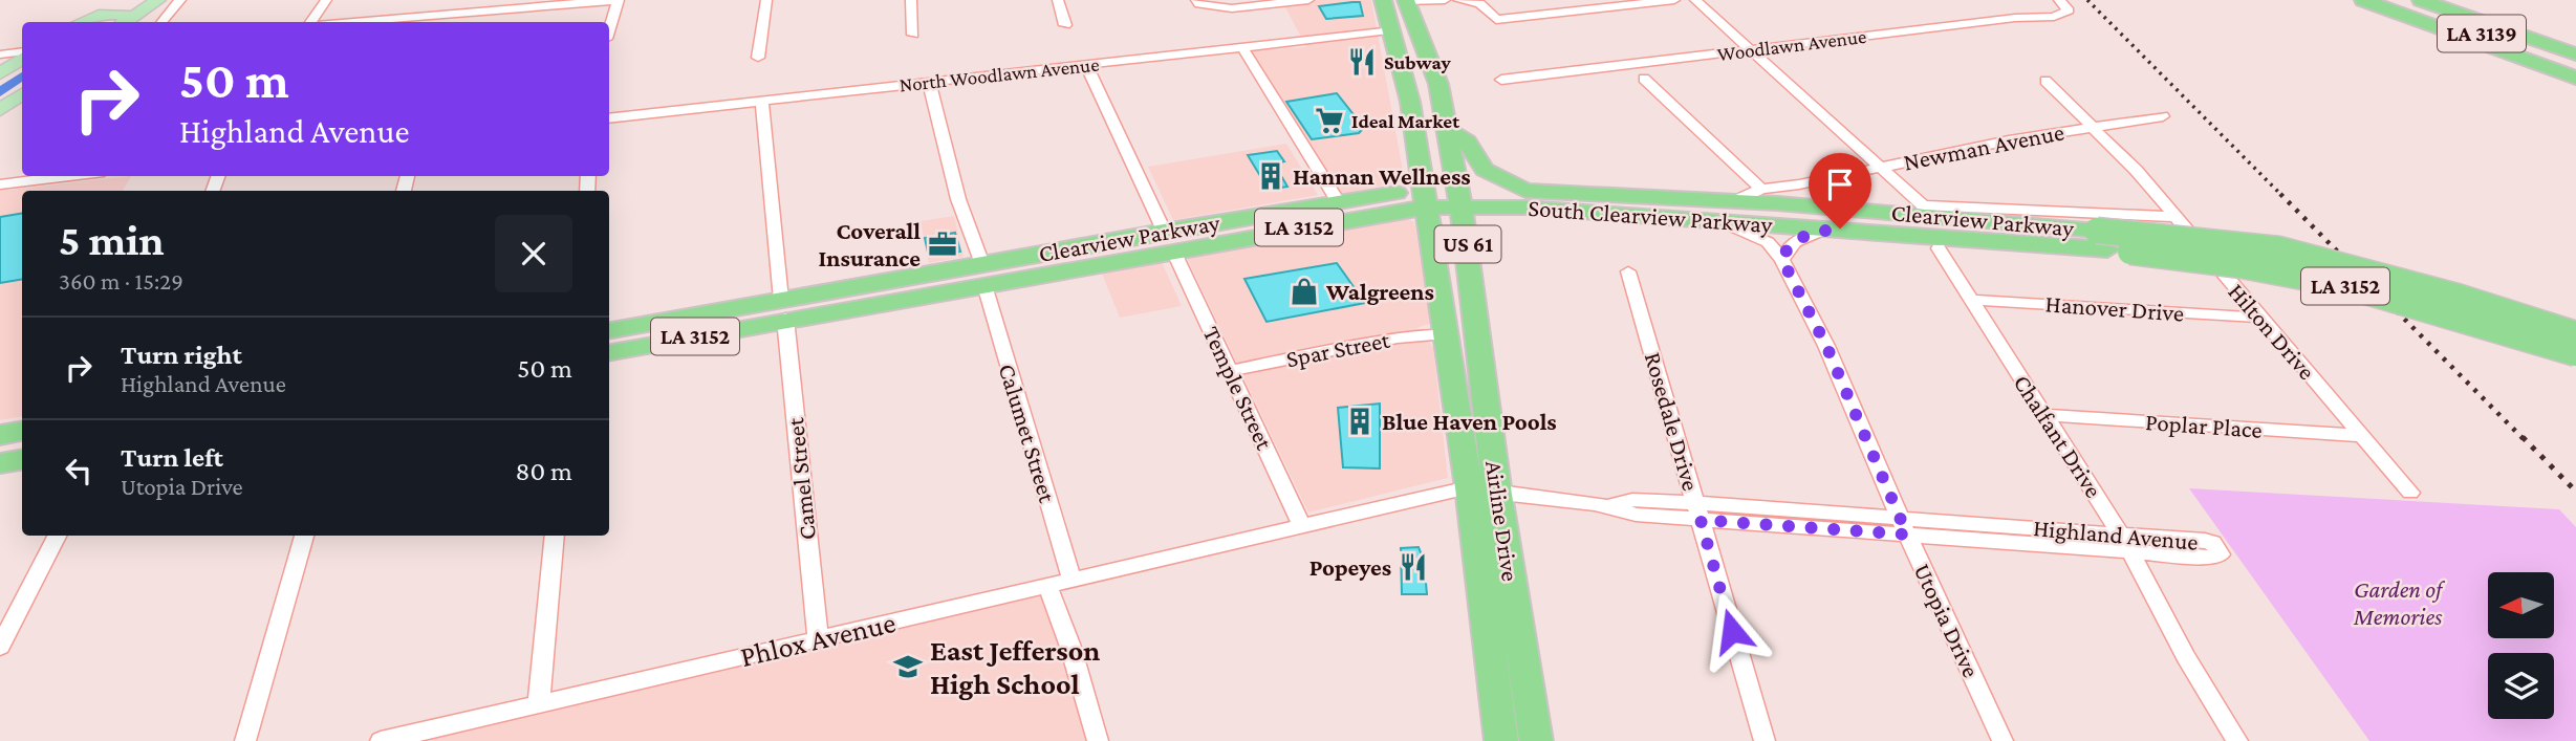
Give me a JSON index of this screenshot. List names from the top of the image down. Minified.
{"streets":{"highway":["LA 3139","South Clearview Parkway","Clearview Parkway","LA 3152","US 61","Airline Drive"],"street":["Woodlawn Avenue","North Woodlawn Avenue","Newman Avenue","Hanover Drive","Hilton Drive","Spar Street","Temple Street","Rosedale Drive","Poplar Place","Calumet Street","Chalfant Drive","Camel Street","Highland Avenue","Utopia Drive","Phlox Avenue"]},"crossings":[["North Woodlawn Avenue","Temple Street"],["North Woodlawn Avenue","Calumet Street"],["North Woodlawn Avenue","Camel Street"],["North Woodlawn Avenue","Airline Drive"],["Newman Avenue","Clearview Parkway"],["Newman Avenue","Hilton Drive"],["South Clearview Parkway","Clearview Parkway"],["South Clearview Parkway","Airline Drive"],["South Clearview Parkway","Utopia Drive"],["Clearview Parkway","Temple Street"],["Clearview Parkway","Calumet Street"],["Clearview Parkway","Camel Street"],["Clearview Parkway","Airline Drive"],["Hanover Drive","Hilton Drive"],["Hanover Drive","Chalfant Drive"],["Hilton Drive","Poplar Place"],["Spar Street","Temple Street"],["Spar Street","Airline Drive"],["Temple Street","Phlox Avenue"],["Rosedale Drive","Highland Avenue"],["Poplar Place","Chalfant Drive"],["Calumet Street","Phlox Avenue"],["Chalfant Drive","Highland Avenue"],["Camel Street","Phlox Avenue"],["Airline Drive","Highland Avenue"],["Airline Drive","Phlox Avenue"],["Highland Avenue","Utopia Drive"],["Highland Avenue","Phlox Avenue"]],"parks":["Garden of Memories"],"places":{"restaurant":["Subway","Popeyes"],"supermarket":["Ideal Market"],"building":["Hannan Wellness","Blue Haven Pools"],"office":["Coverall Insurance"],"shop":["Walgreens"],"school or university":["East Jefferson High School"]},"north":"left","page":{"turn":["50 m","Highland Avenue"],"heading":["5 min","360 m · 15:29"],"list":[{"name":"Turn right","note":"Highland Avenue","value":"50 m"},{"name":"Turn left","note":"Utopia Drive","value":"80 m"}]}}
